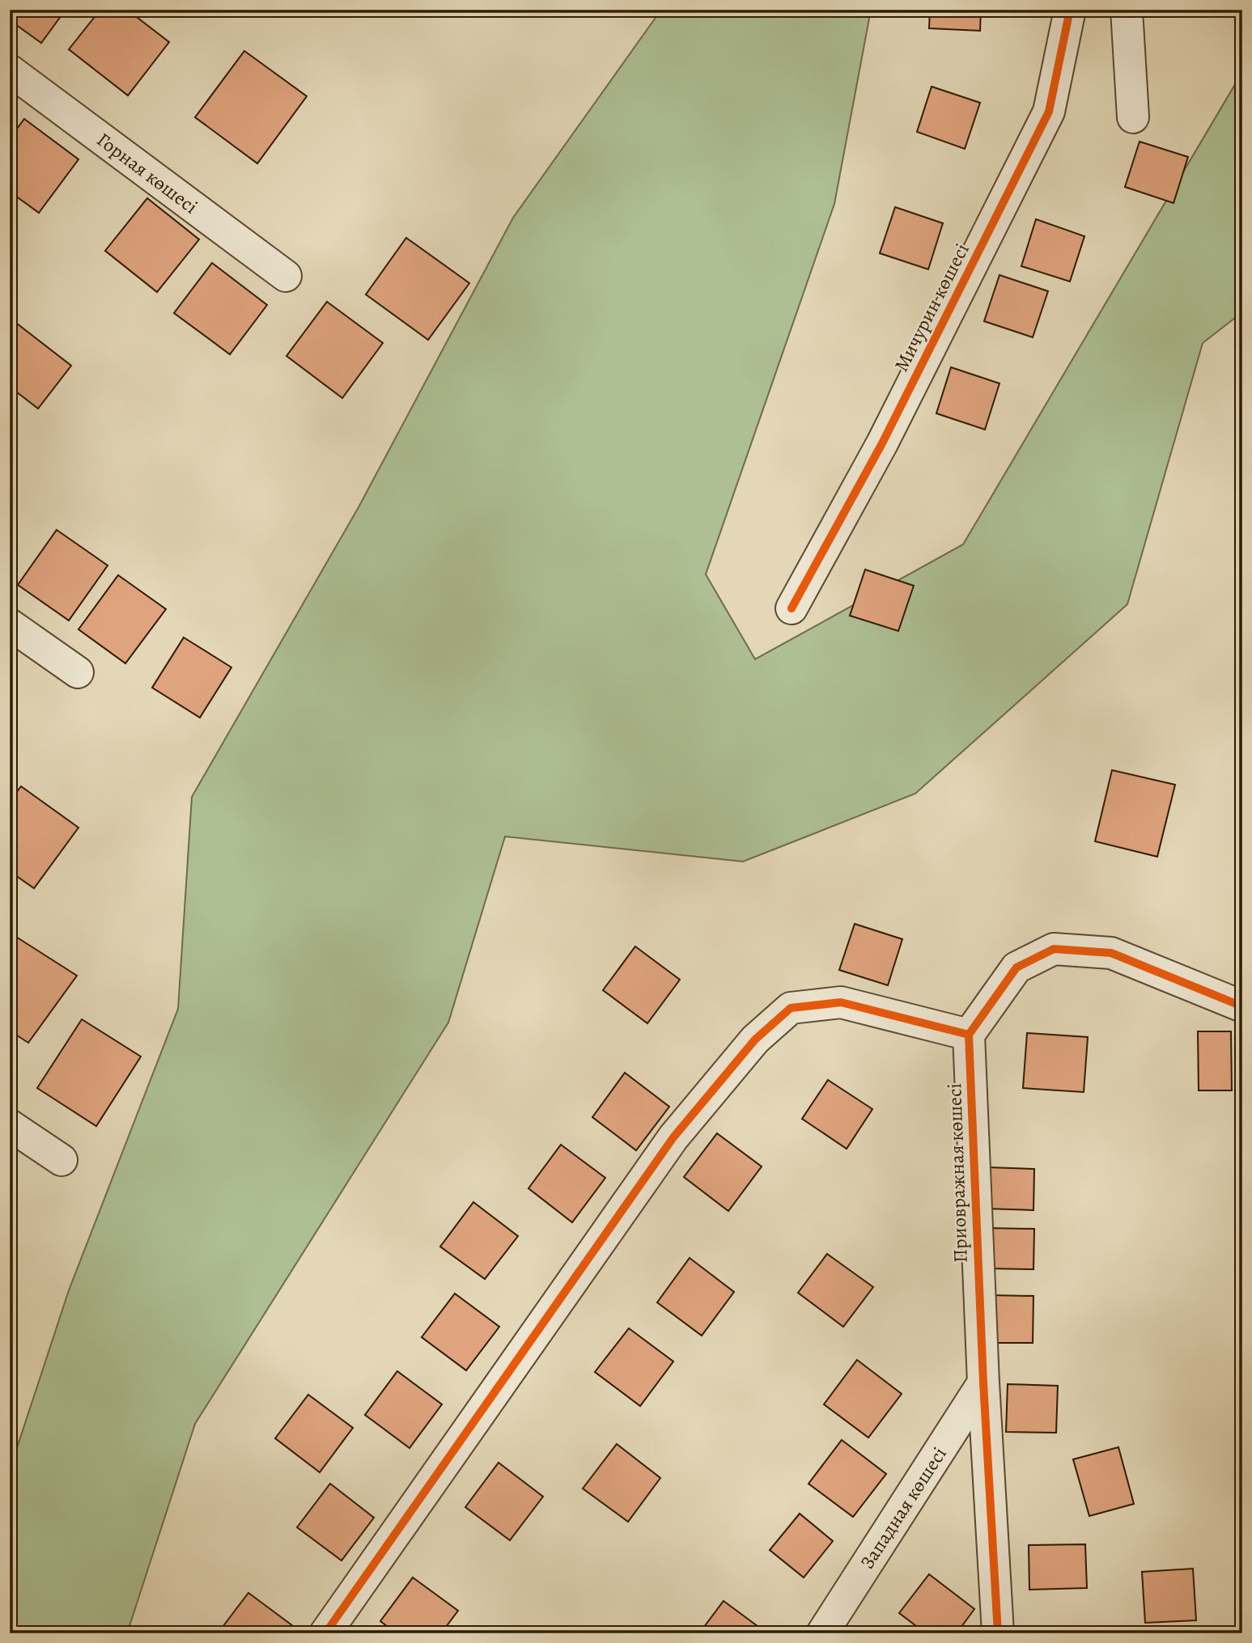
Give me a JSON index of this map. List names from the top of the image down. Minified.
{"streets":{"street":["Горная көшесі","Мичурин көшесі","Приовражная көшесі","Западная көшесі"]},"crossings":[["Приовражная көшесі","Западная көшесі"]]}
